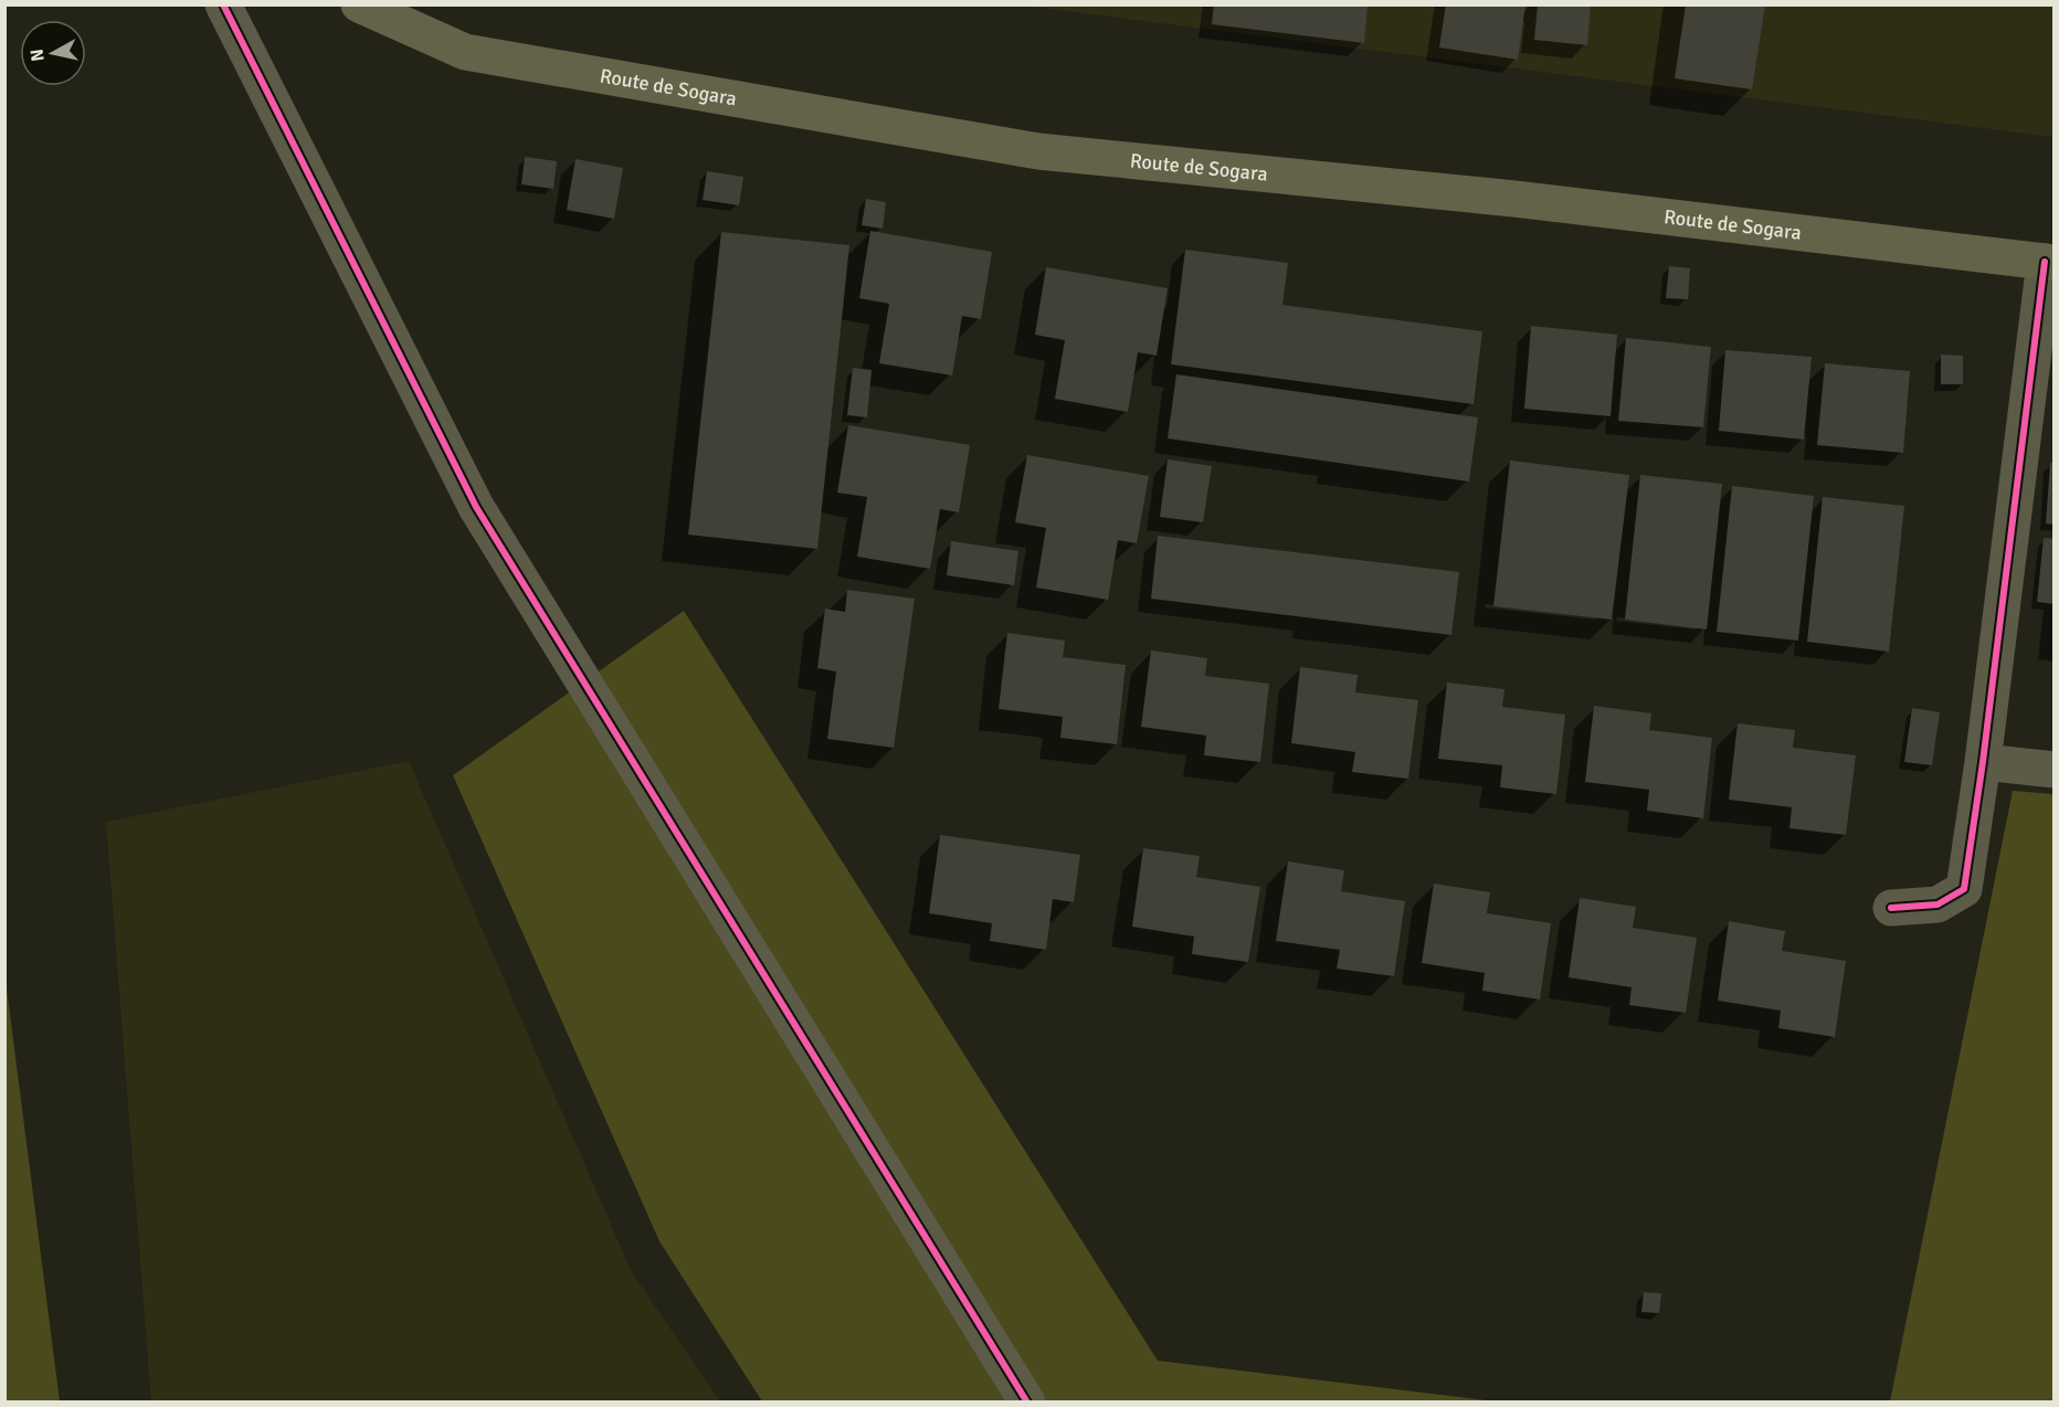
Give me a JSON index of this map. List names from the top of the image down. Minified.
{"streets":{"main road":["Route de Sogara"]},"north":"left"}
